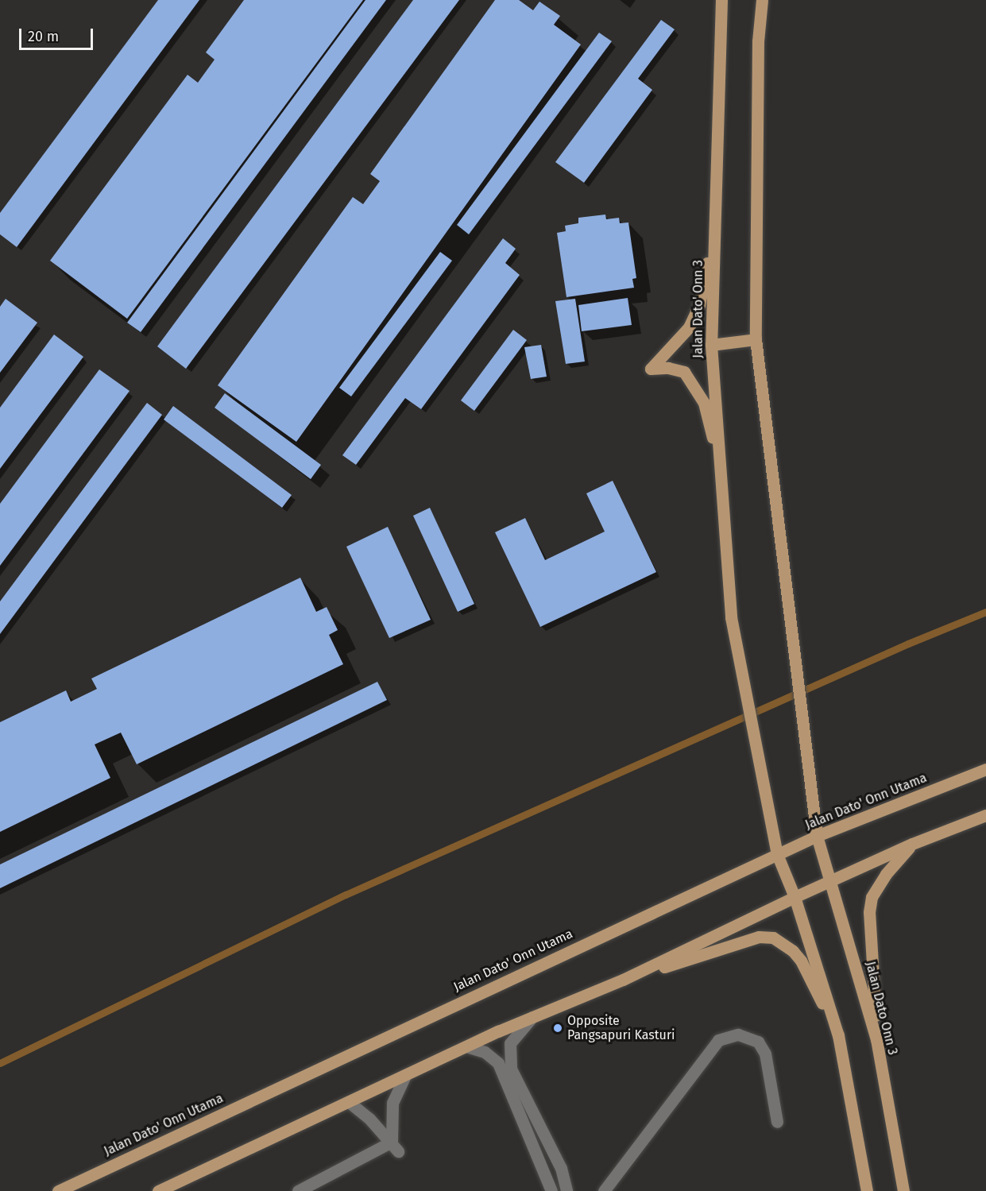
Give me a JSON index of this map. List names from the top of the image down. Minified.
{"streets":{"main road":["Jalan Dato' Onn 3","Jalan Dato' Onn Utama","Jalan Dato Onn 3"]},"crossings":[["Jalan Dato' Onn 3","Jalan Dato' Onn Utama"],["Jalan Dato' Onn Utama","Jalan Dato Onn 3"]],"places":["Opposite Pangsapuri Kasturi"],"scale_bar":"20 m"}
